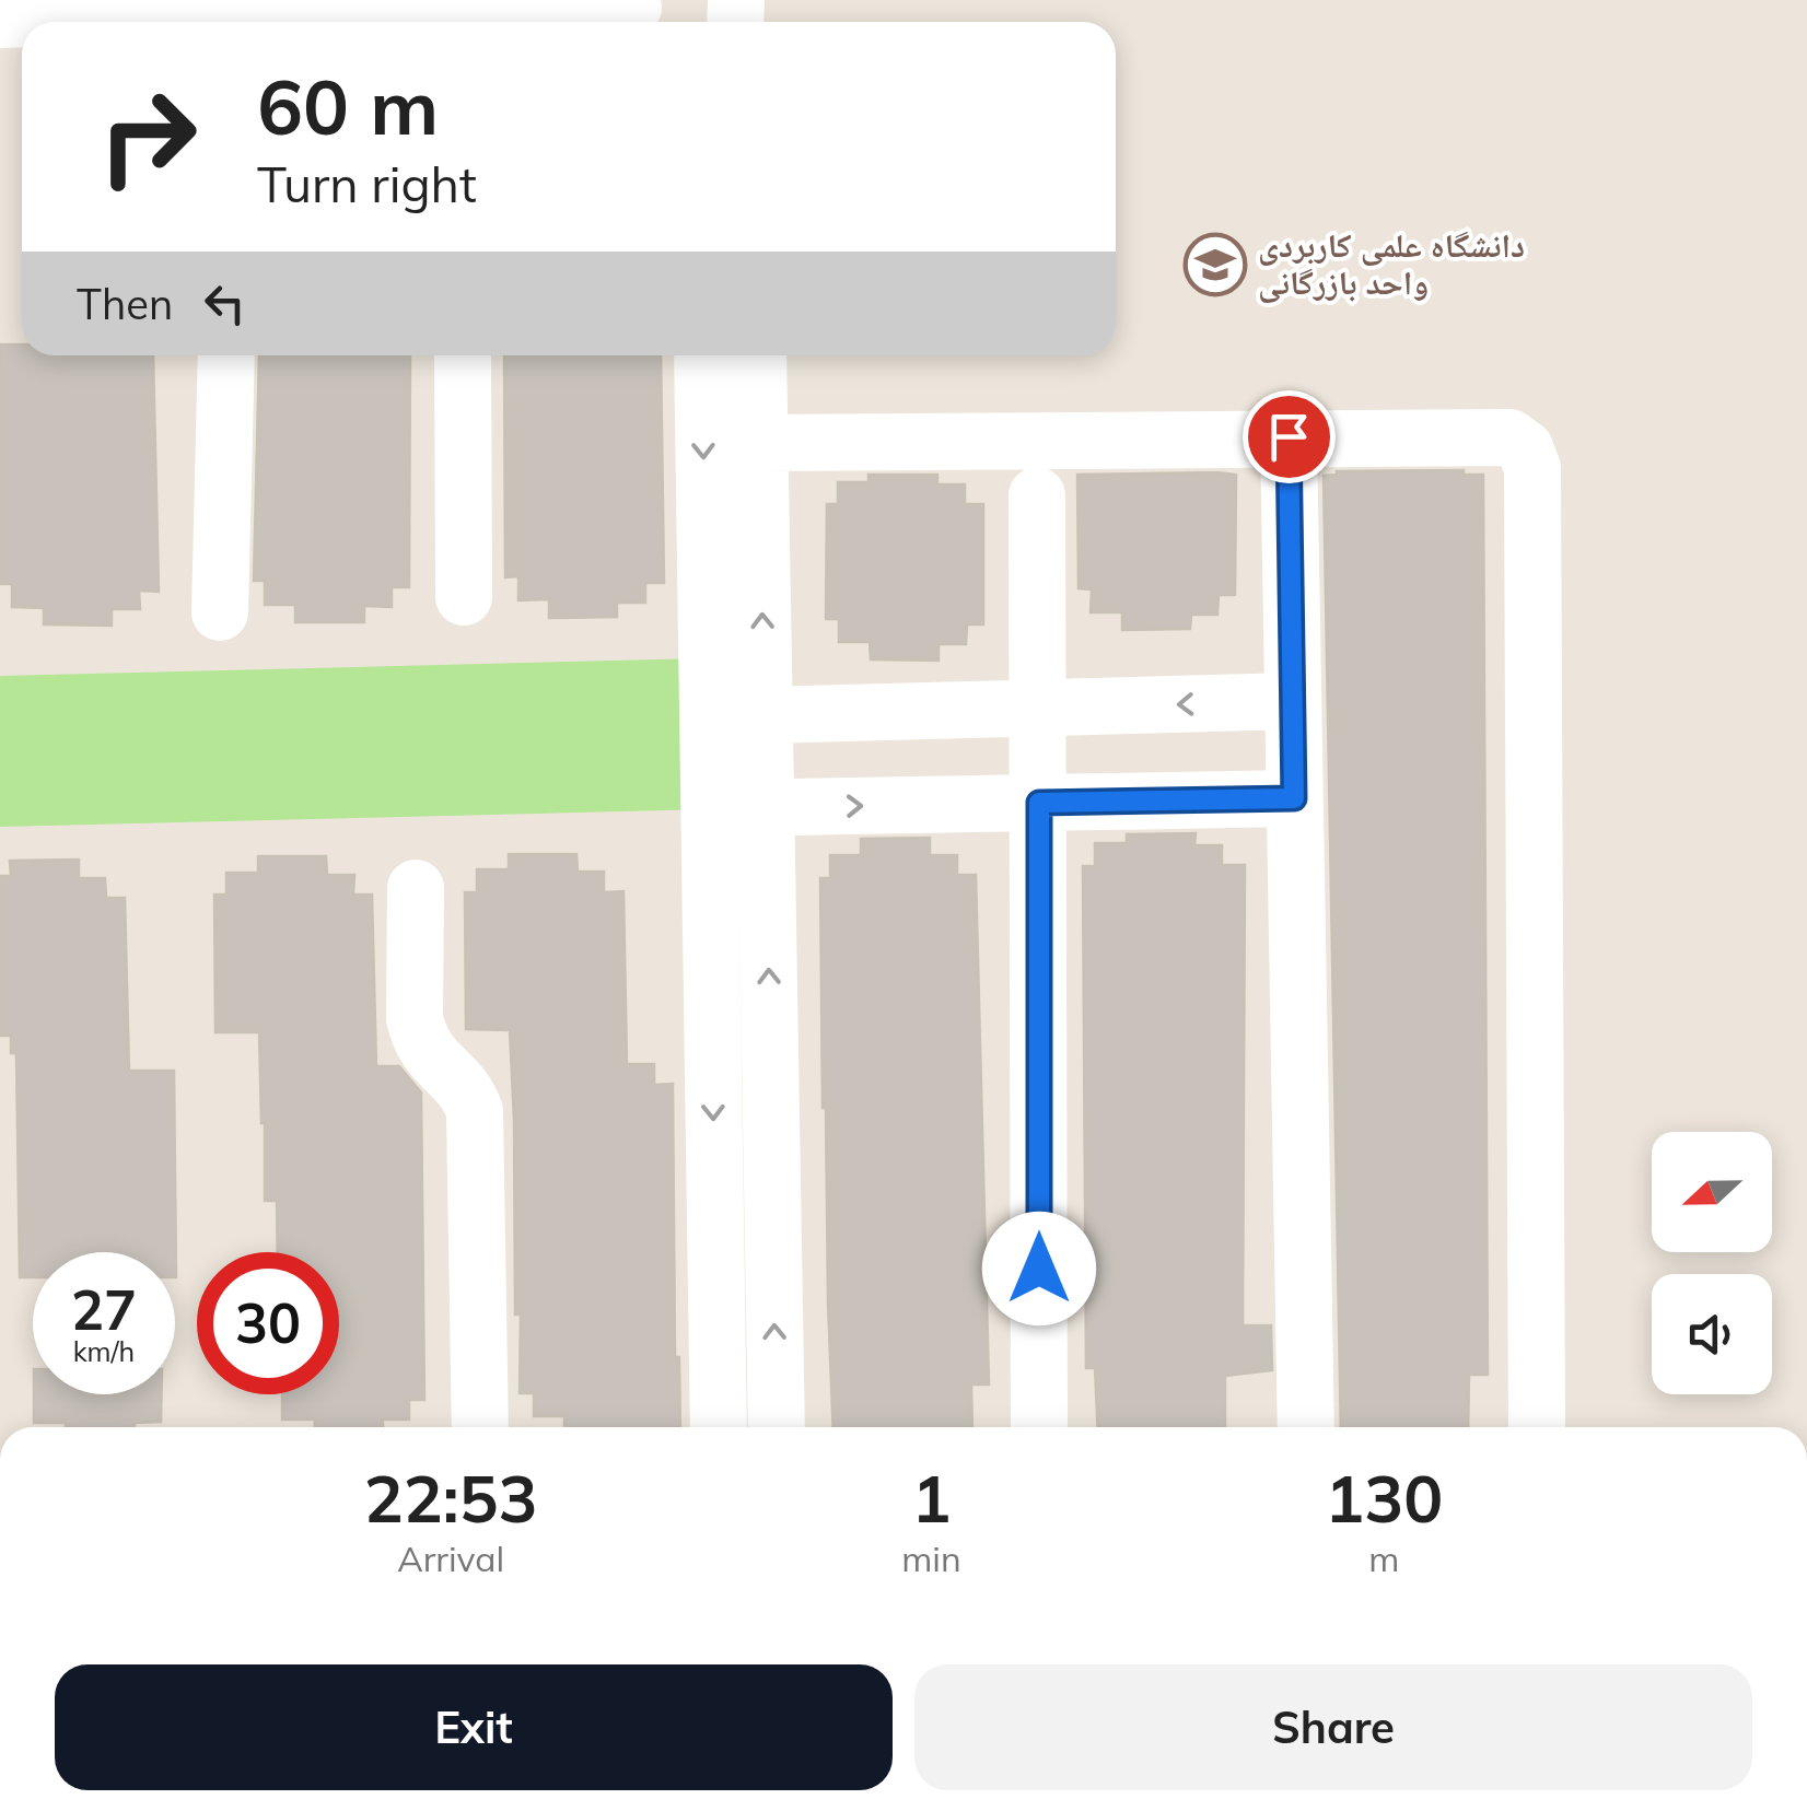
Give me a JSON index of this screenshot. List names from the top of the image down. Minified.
{"places":{"school or university":["دانشگاه علمی کاربردی واحد بازرگانی"]},"north":"left","page":{"turn":["60 m","Turn right"],"then":"Then","speed":"27 km/h","limit":"30","eta":["22:53","Arrival","1","min","130","m"],"buttons":["Exit","Share"]}}
